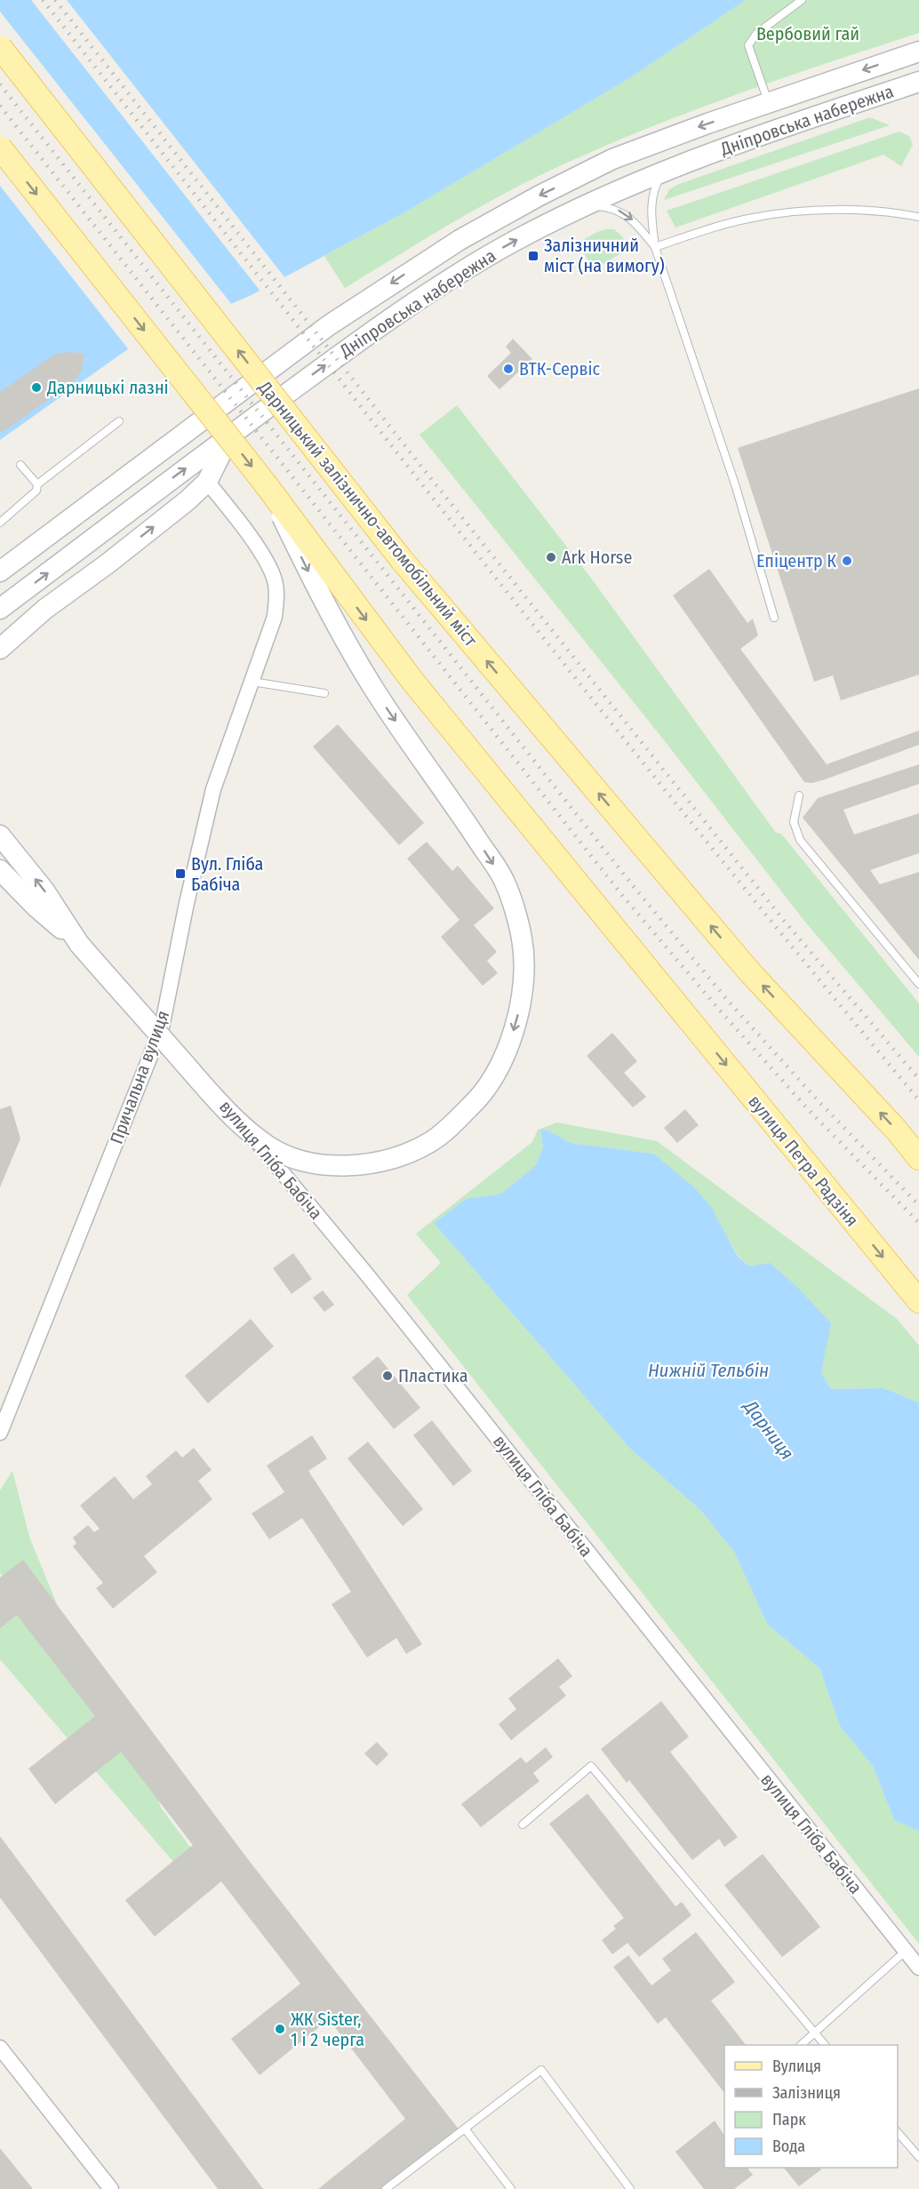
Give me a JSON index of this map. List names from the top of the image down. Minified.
{"streets":{"main road":["Дніпровська набережна","Дарницький залізнично-автомобільний міст","вулиця Петра Радзіня"],"street":["Причальна вулиця","вулиця Гліба Бабіча"]},"crossings":[["Причальна вулиця","вулиця Гліба Бабіча"]],"one_way":["Дарницький залізнично-автомобільний міст","вулиця Петра Радзіня"],"water":["Нижній Тельбін","Дарниця"],"parks":["Вербовий гай"],"places":{"transit":["Залізничний міст (на вимогу)","Вул. Гліба Бабіча"],"other":["ВТК-Сервіс","Дарницькі лазні","Ark Horse","Епіцентр К","Пластика","ЖК Sister, 1 і 2 черга"]},"legend":["Вулиця","Залізниця","Парк","Вода"]}
